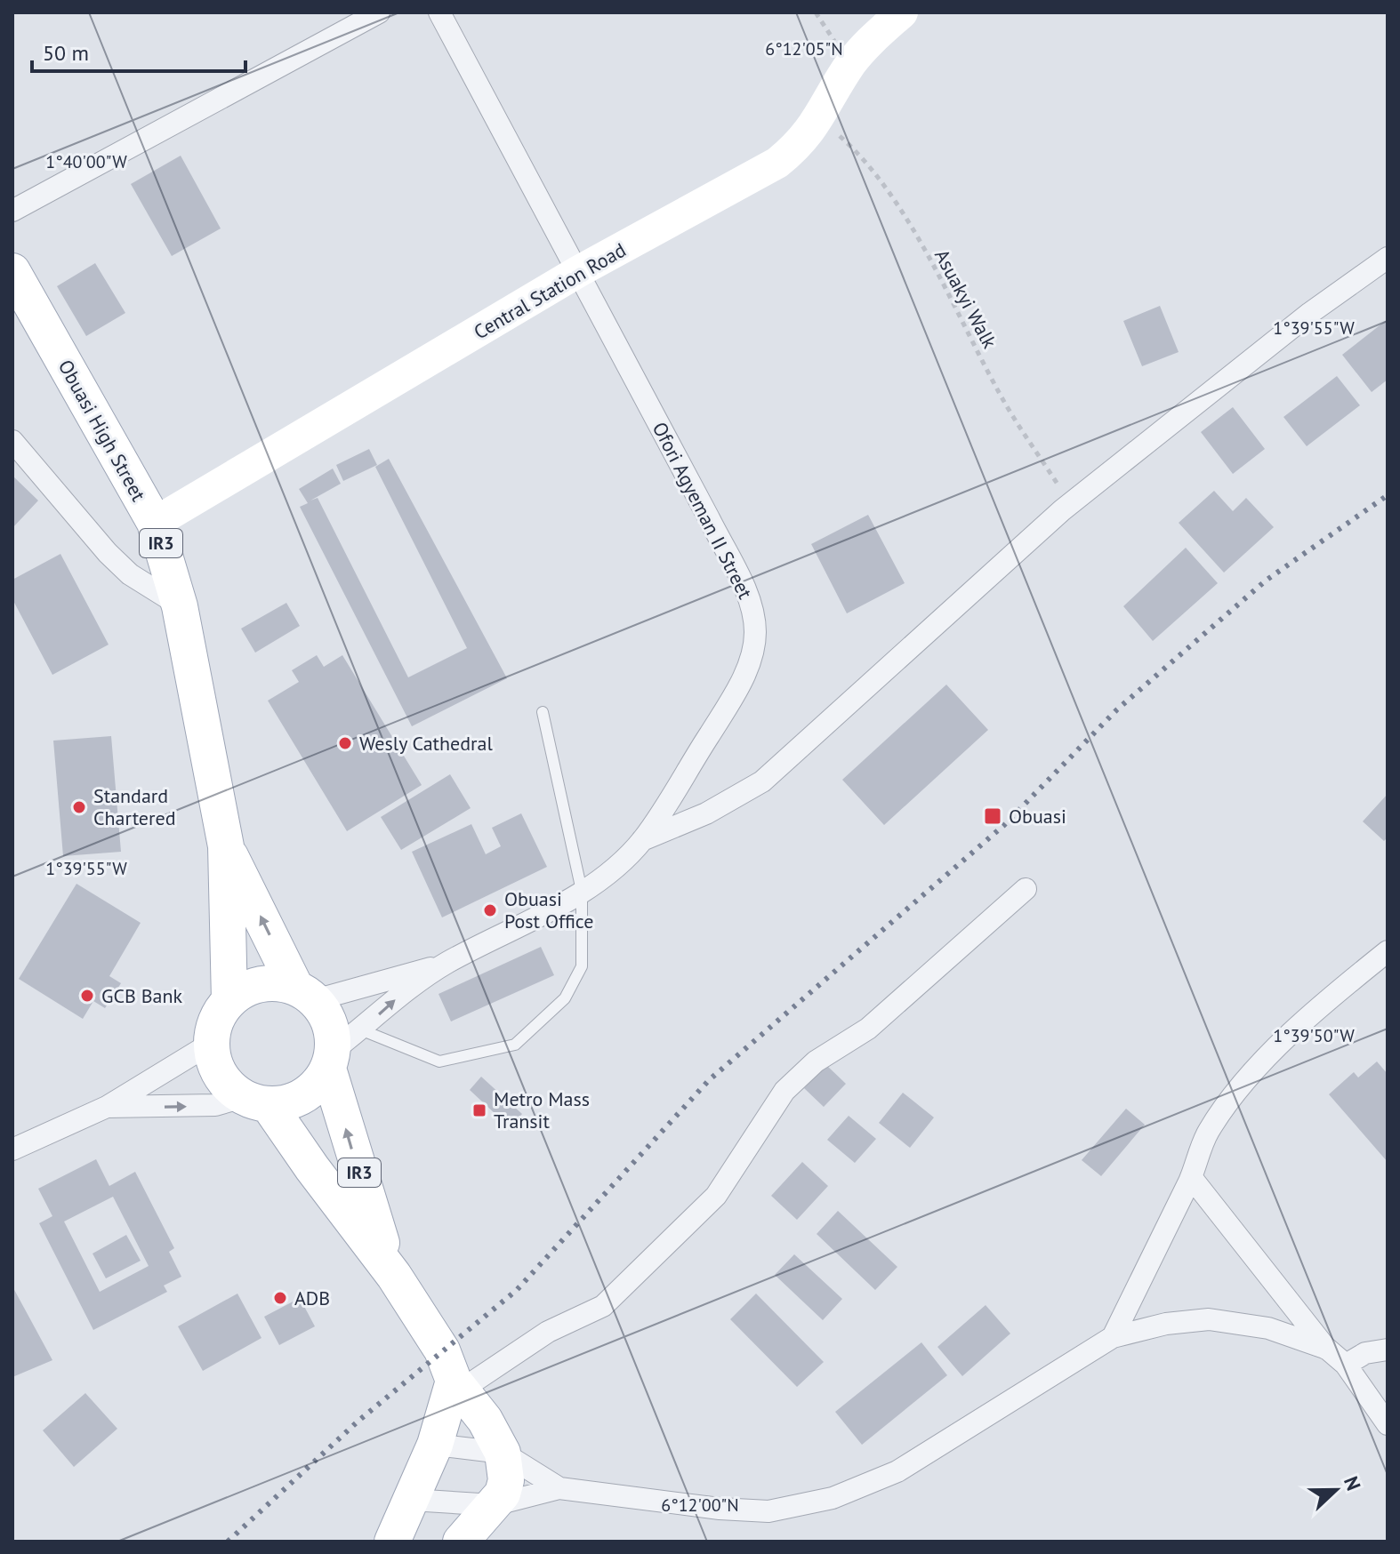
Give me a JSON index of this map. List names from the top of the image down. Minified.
{"streets":{"main road":["Obuasi High Street","IR3"],"street":["Central Station Road","Ofori Agyeman II Street"],"path":["Asuakyi Walk"]},"crossings":[["Central Station Road","Asuakyi Walk"],["Central Station Road","Obuasi High Street"],["Central Station Road","Ofori Agyeman II Street"],["Obuasi High Street","Ofori Agyeman II Street"],["Obuasi High Street","IR3"],["Ofori Agyeman II Street","IR3"]],"places":{"other":["Wesly Cathedral","Standard Chartered","Obuasi Post Office","GCB Bank","ADB"],"transit":["Obuasi","Metro Mass Transit"]},"scale_bar":"50 m","north":"right","coordinates":["6°12'05\"N","1°40'00\"W","1°39'55\"W","1°39'50\"W","6°12'00\"N"]}
